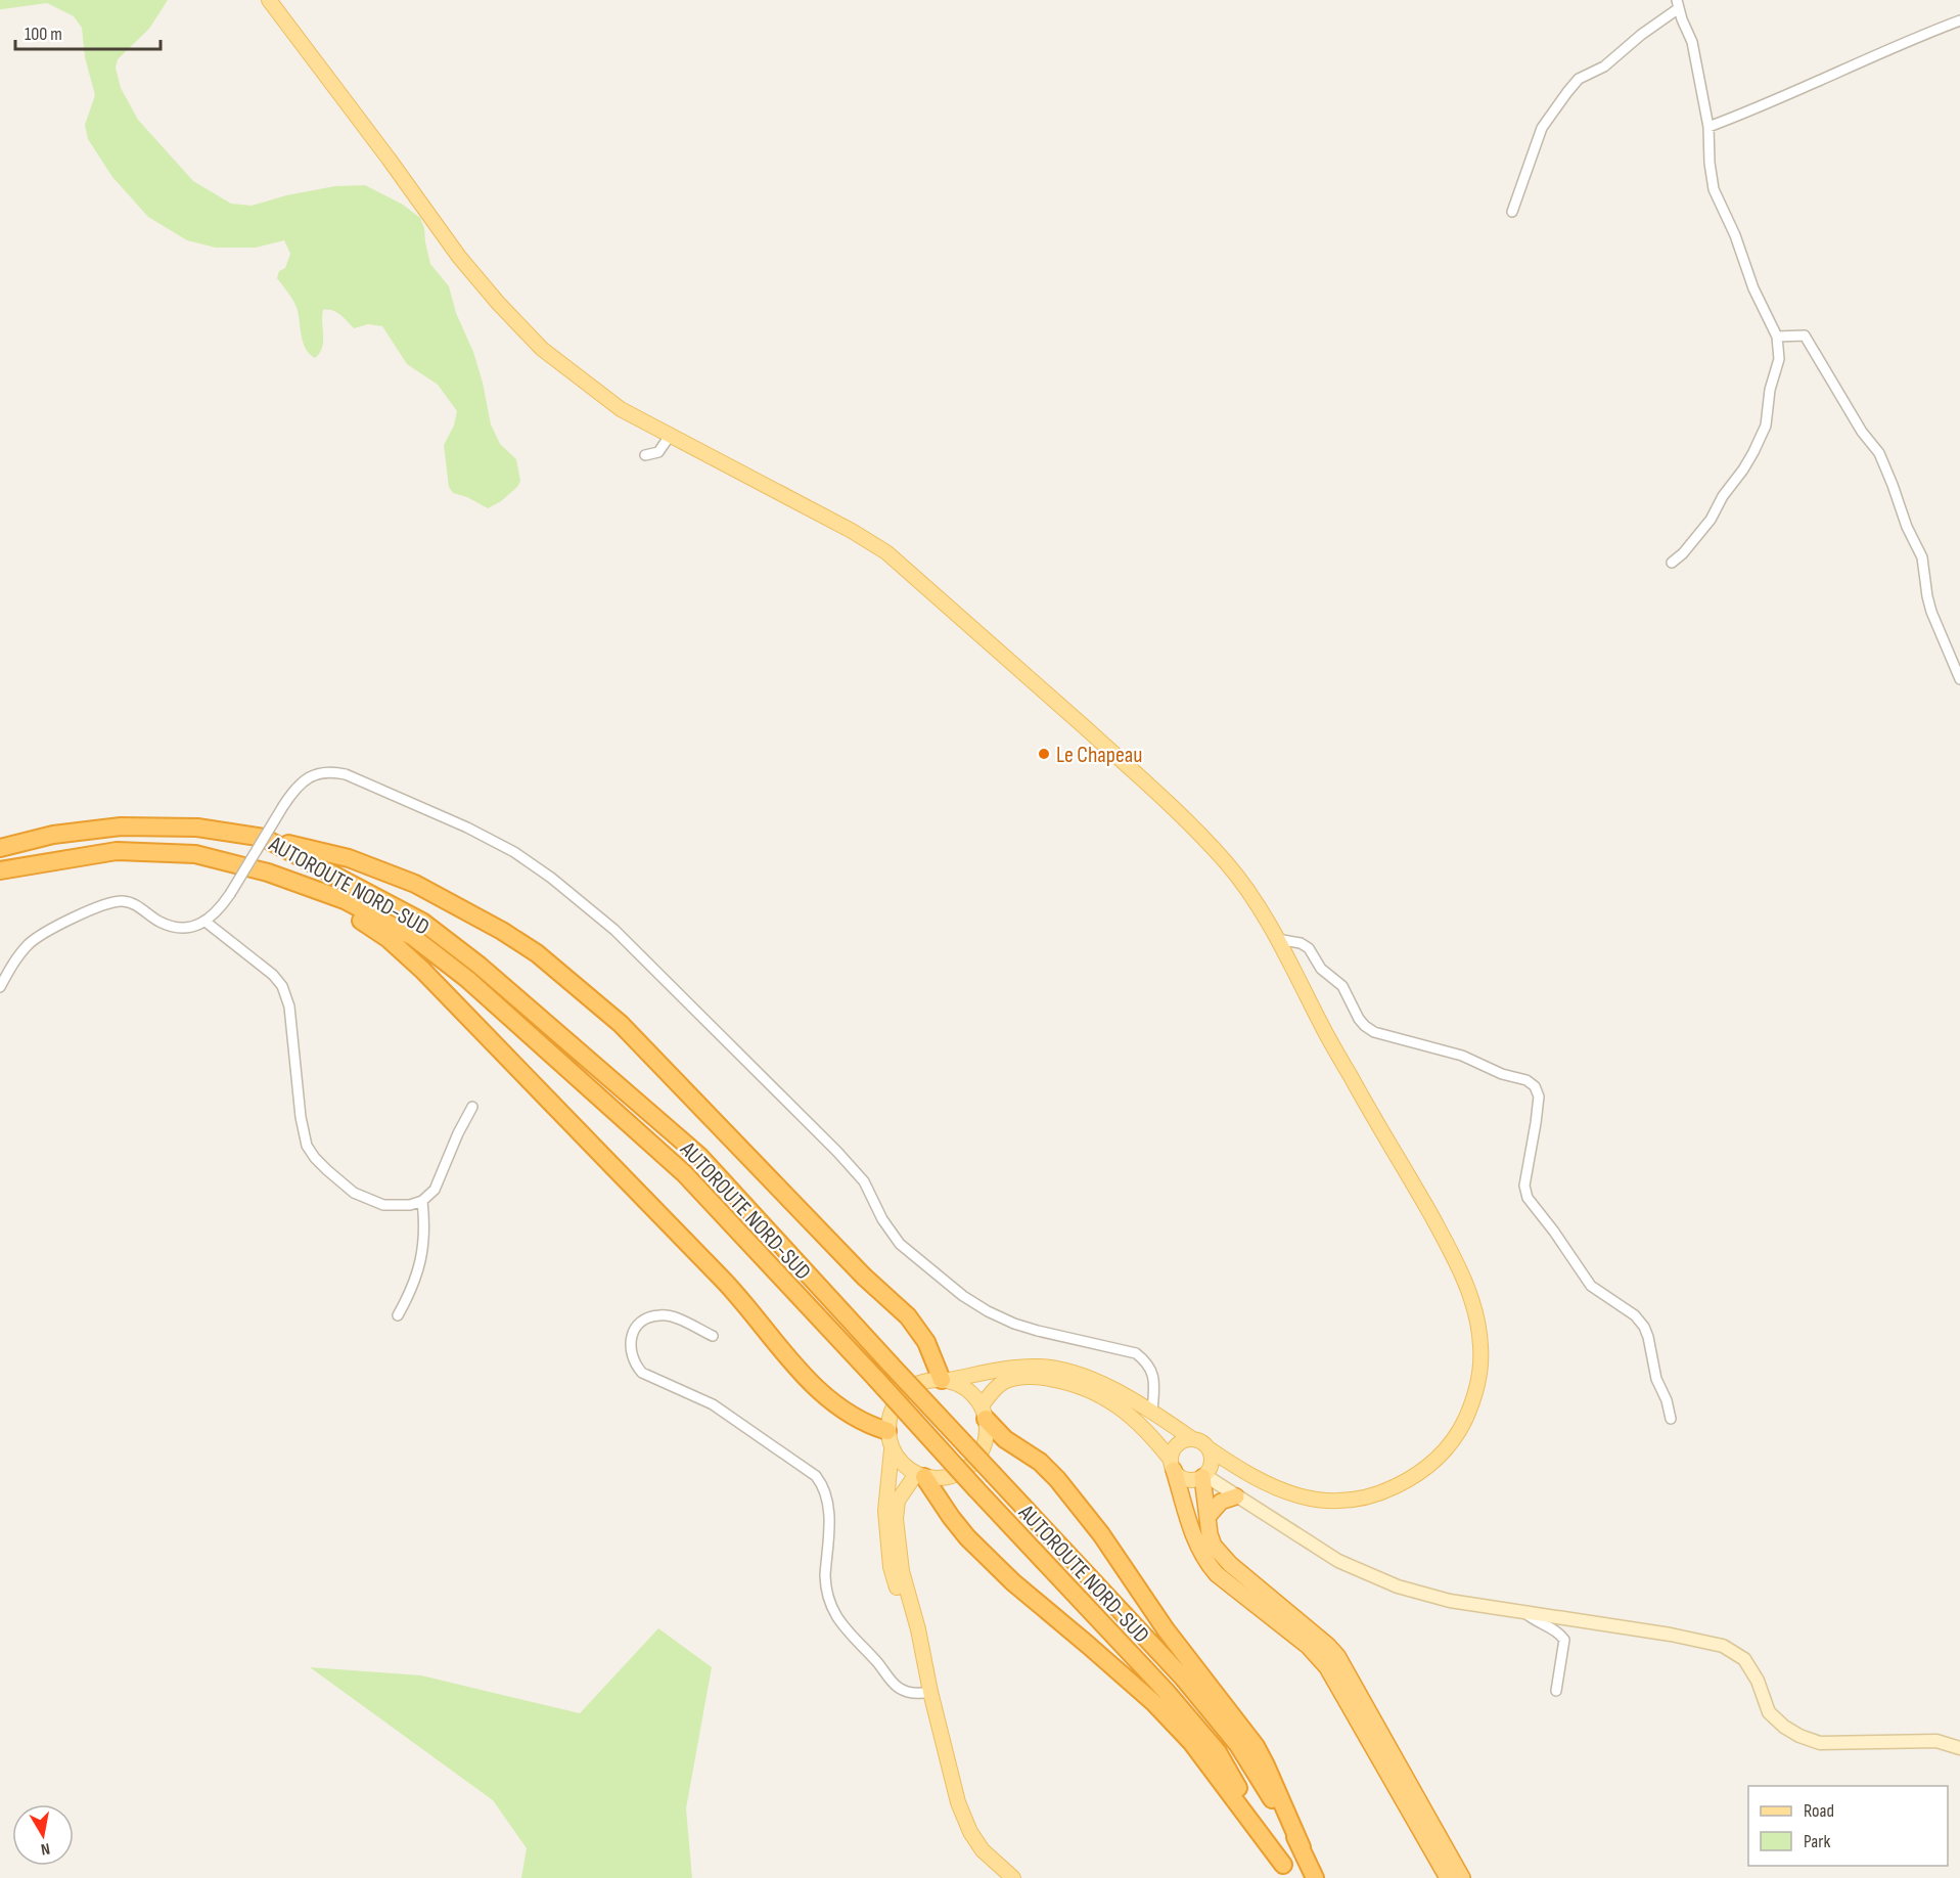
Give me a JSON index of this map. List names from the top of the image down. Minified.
{"streets":{"highway":["AUTOROUTE NORD-SUD"]},"places":["Le Chapeau"],"legend":["Road","Park"],"scale_bar":"100 m","north":"bottom"}
